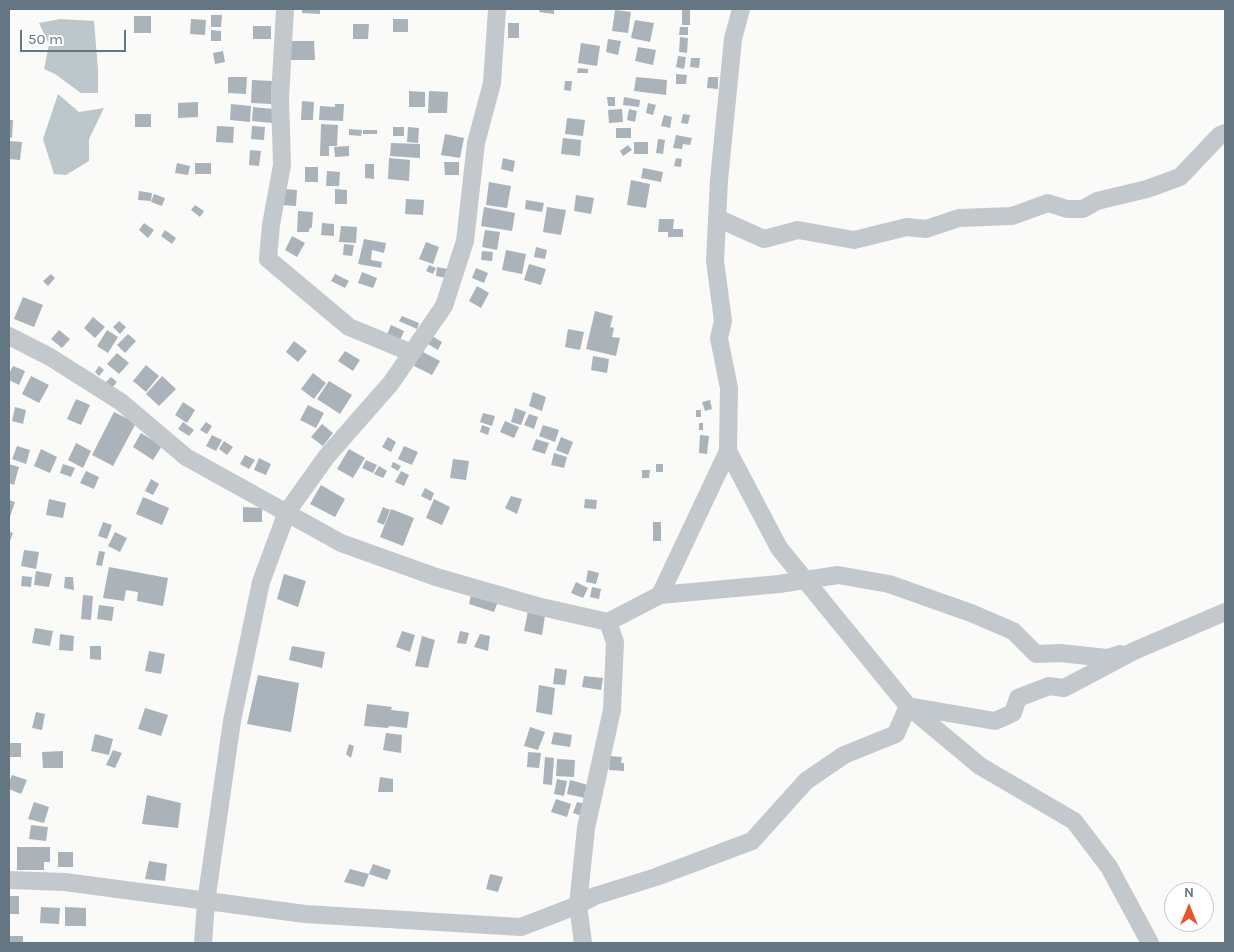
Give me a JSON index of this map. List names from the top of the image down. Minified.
{"scale_bar":"50 m","north":"top"}
